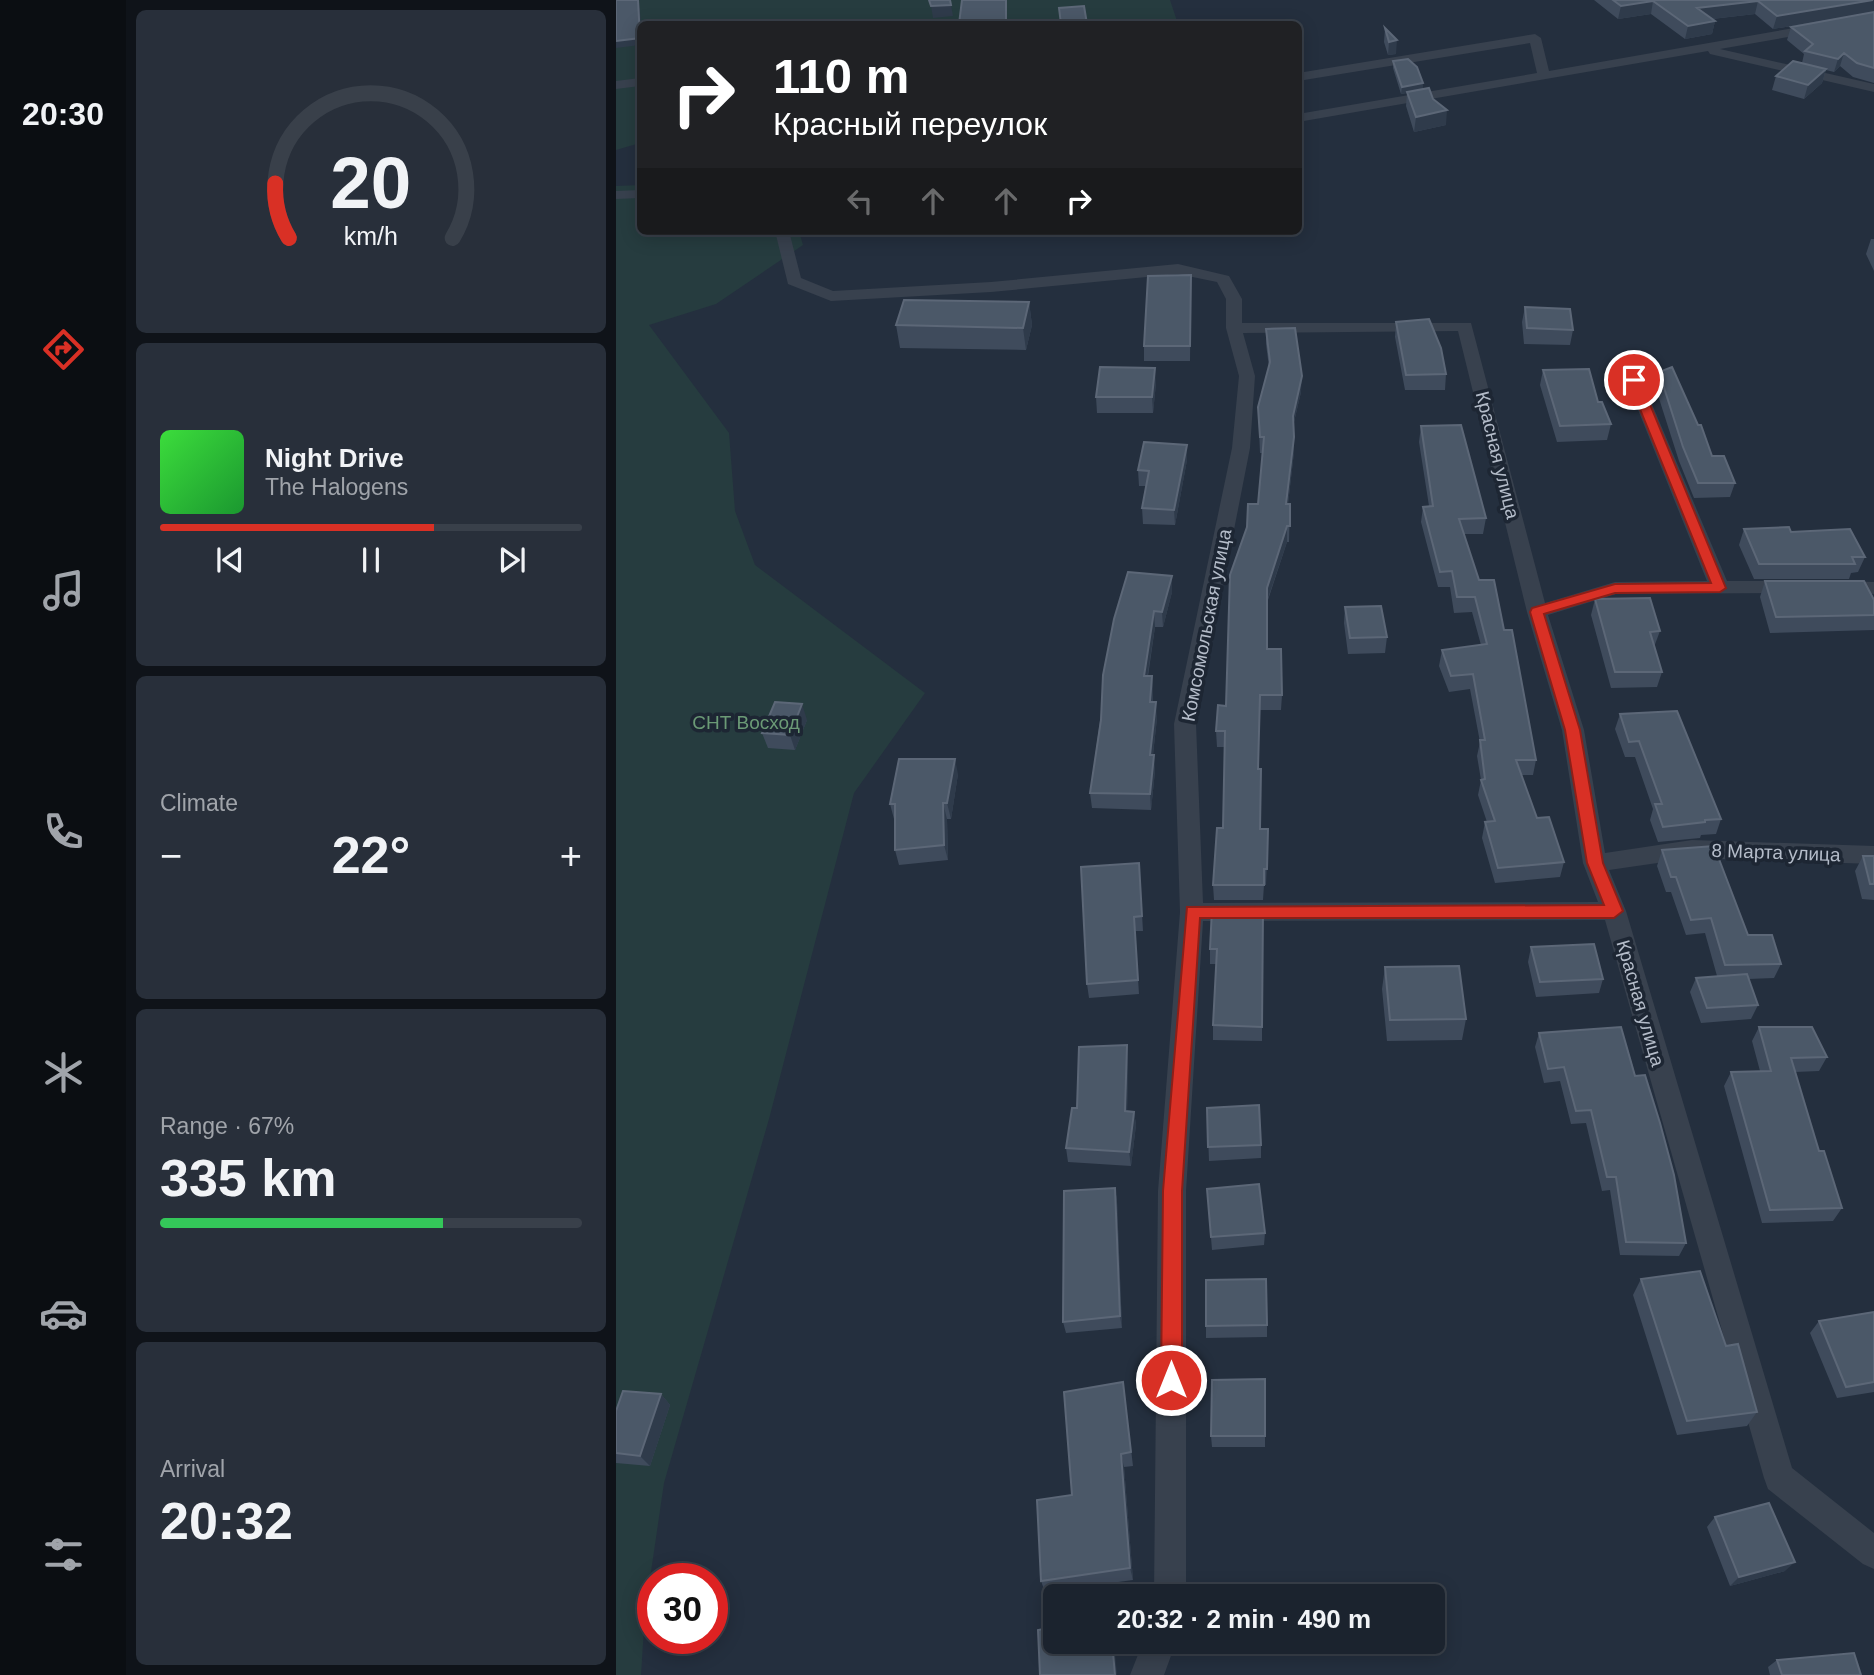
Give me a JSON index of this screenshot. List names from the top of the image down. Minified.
{"streets":{"street":["Красная улица","Комсомольская улица","8 Марта улица"]},"crossings":[["Красная улица","Комсомольская улица"],["Красная улица","8 Марта улица"]],"parks":["СНТ Восход"],"page":{"tabs":"20:30","turn":["110 m","Красный переулок"],"song":["Night Drive","The Halogens"],"tile":["Climate",["Range · 67%","335 km"],["Arrival","20:32"]],"heat":["−","22°","+"],"limit":"30","trip":"20:32 · 2 min · 490 m","gauge":["20","km/h"]}}
